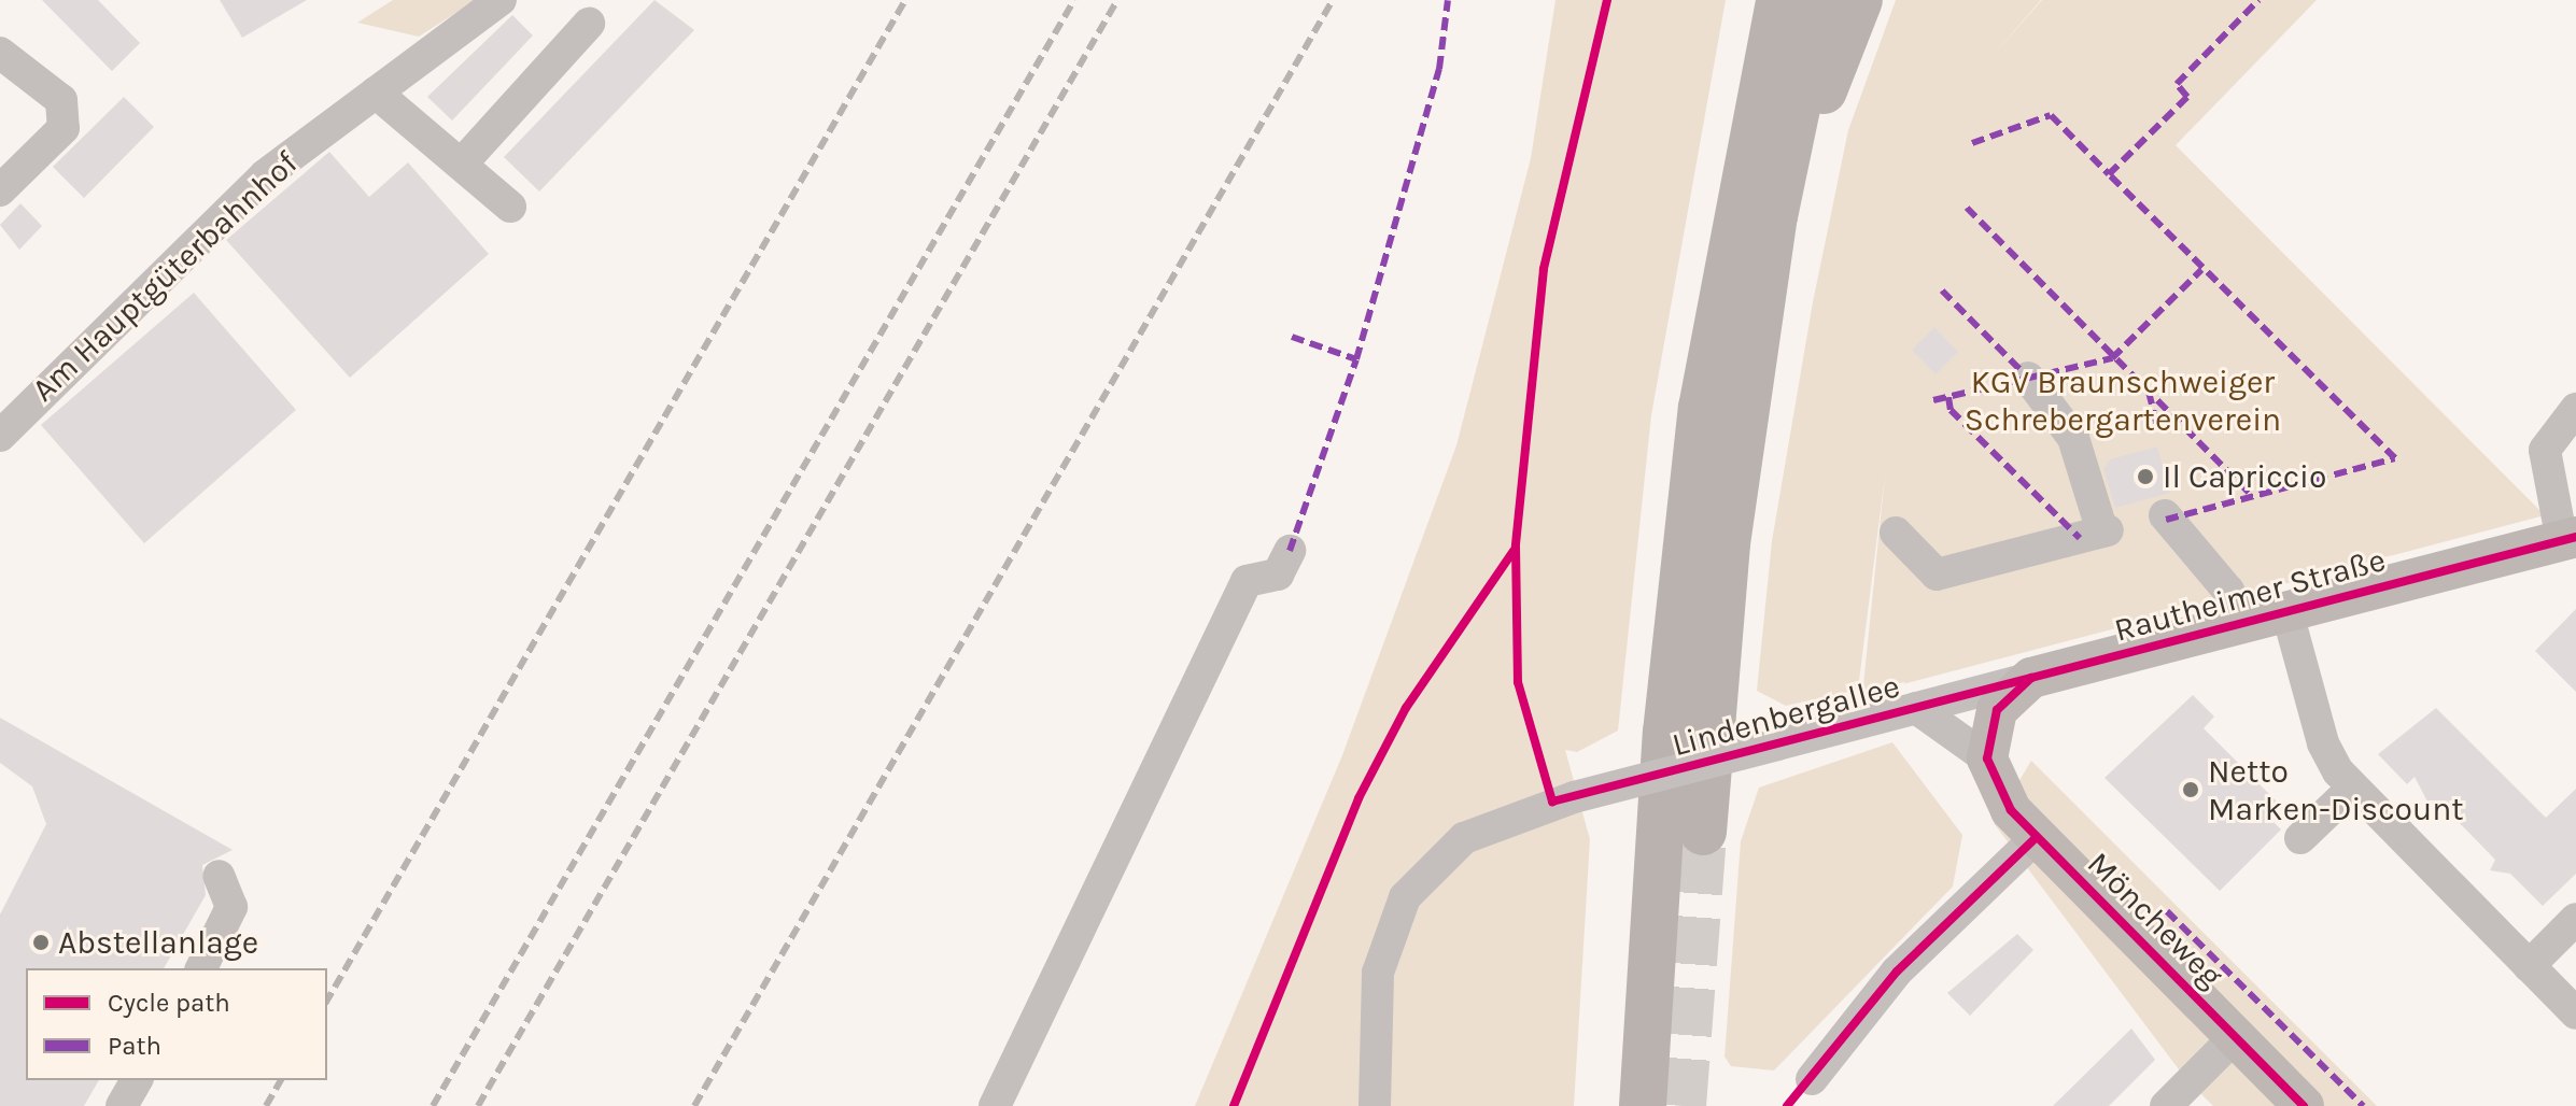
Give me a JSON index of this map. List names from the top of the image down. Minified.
{"streets":{"main road":["Rautheimer Straße","Möncheweg"],"street":["Am Hauptgüterbahnhof","Lindenbergallee"]},"crossings":[["Rautheimer Straße","Lindenbergallee"],["Rautheimer Straße","Möncheweg"],["Lindenbergallee","Möncheweg"]],"parks":["KGV Braunschweiger Schrebergartenverein"],"places":["Il Capriccio","Netto Marken-Discount","Abstellanlage"],"legend":["Cycle path","Path"]}
